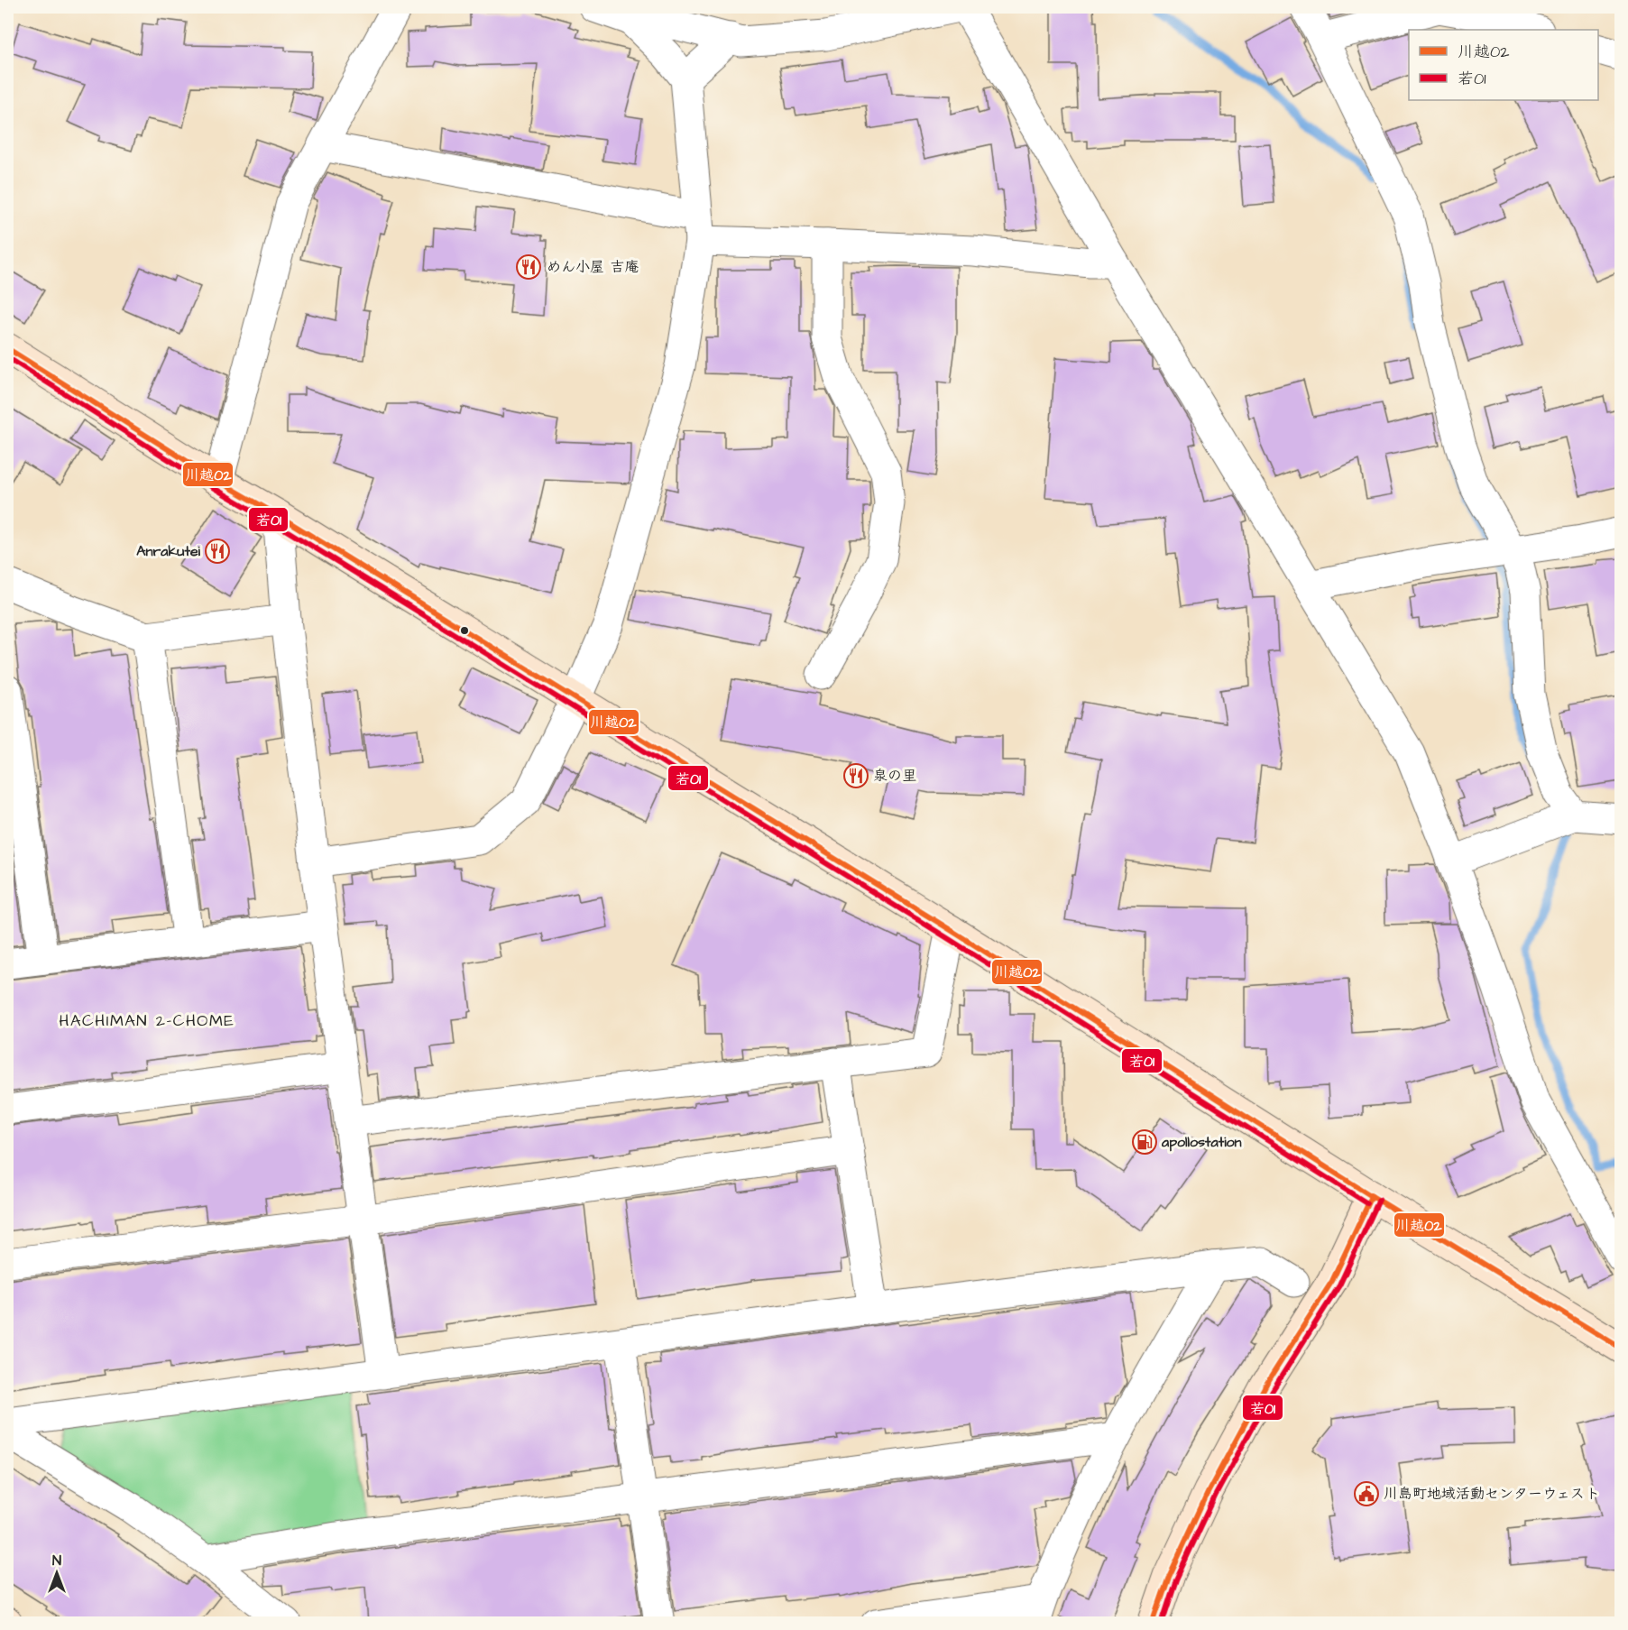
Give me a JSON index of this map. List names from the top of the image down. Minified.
{"districts":["HACHIMAN 2-CHOME"],"places":{"restaurant":["めん小屋 吉庵","Anrakutei","泉の里"],"fuel station":["apollostation"],"public building":["川島町地域活動センターウェスト"]},"lines":["transit line 川越02","transit line 若01"],"legend":["川越02","若01"],"north":"top"}
